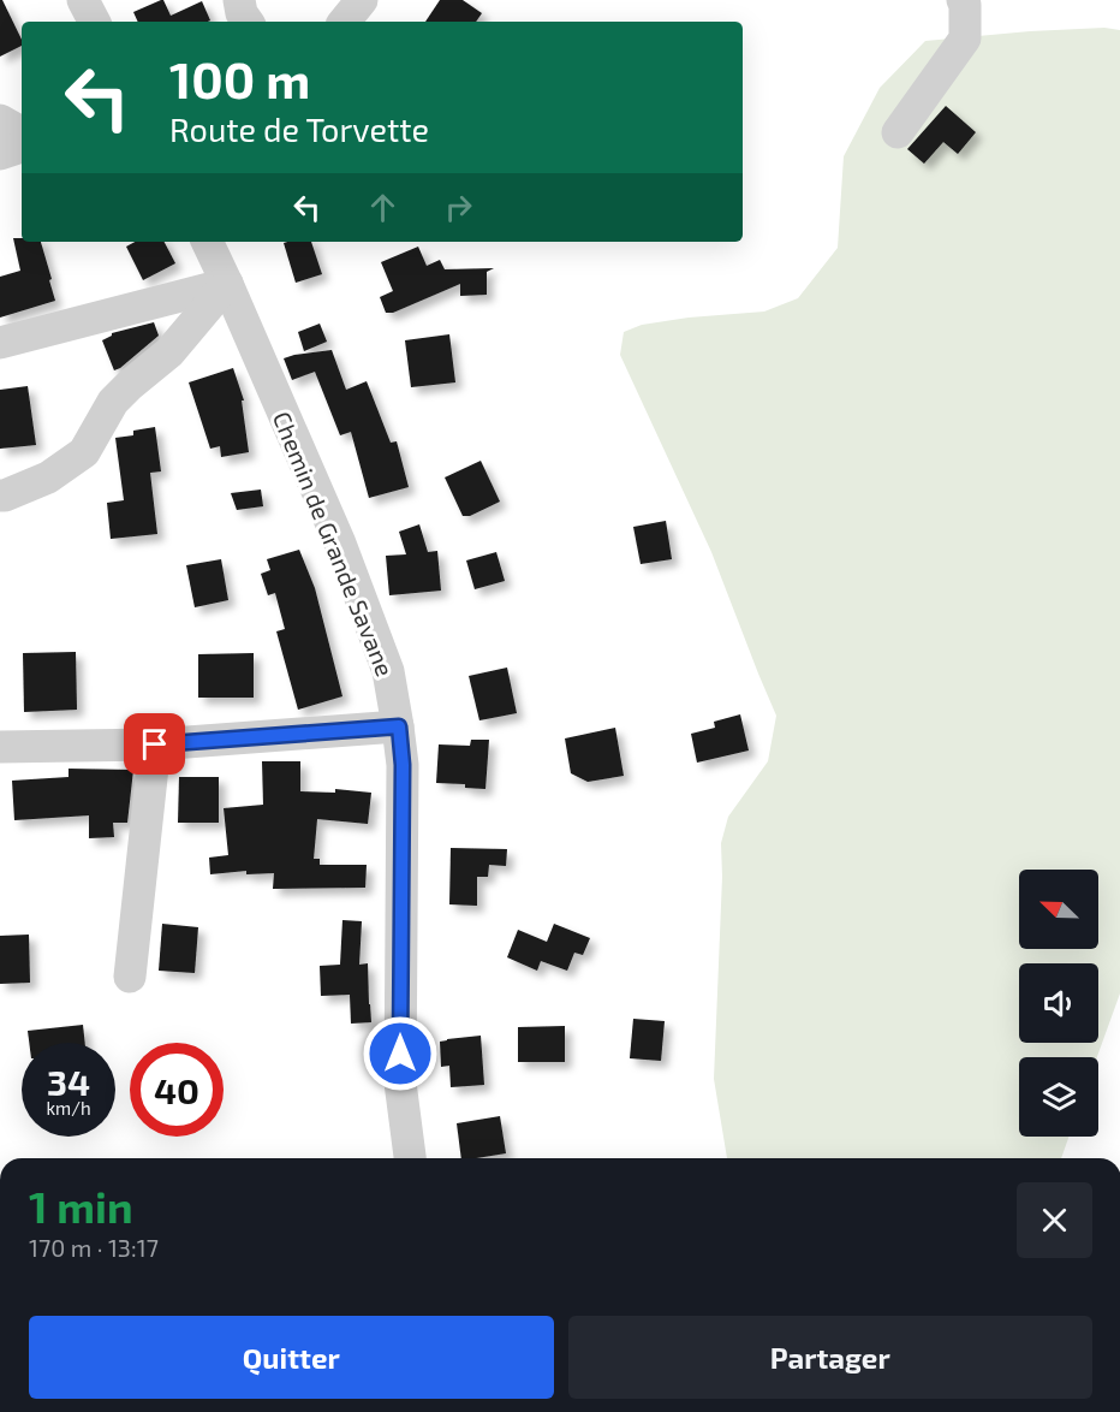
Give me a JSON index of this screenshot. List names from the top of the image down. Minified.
{"streets":{"street":["Chemin de Grande Savane"]},"north":"top left","page":{"turn":["100 m","Route de Torvette"],"speed":"34 km/h","limit":"40","heading":["1 min","170 m · 13:17"],"buttons":["Quitter","Partager"]}}
